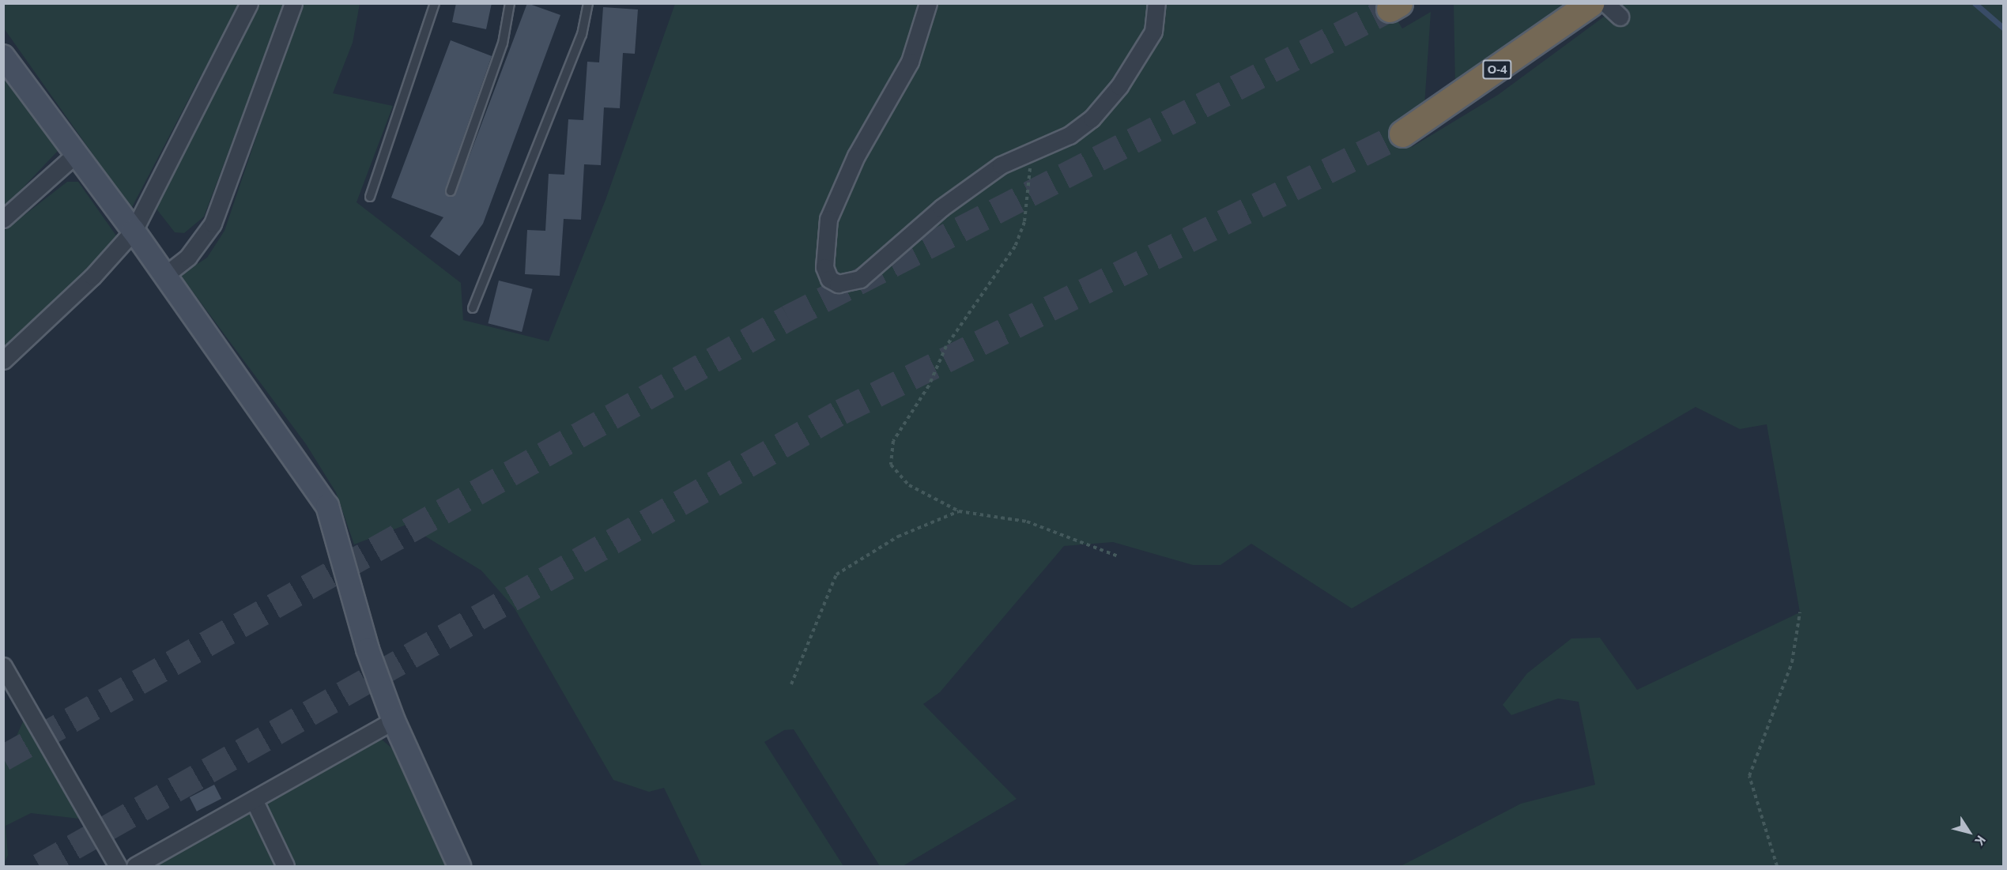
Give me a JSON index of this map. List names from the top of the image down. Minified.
{"streets":{"highway":["O-4"]},"north":"bottom right"}
